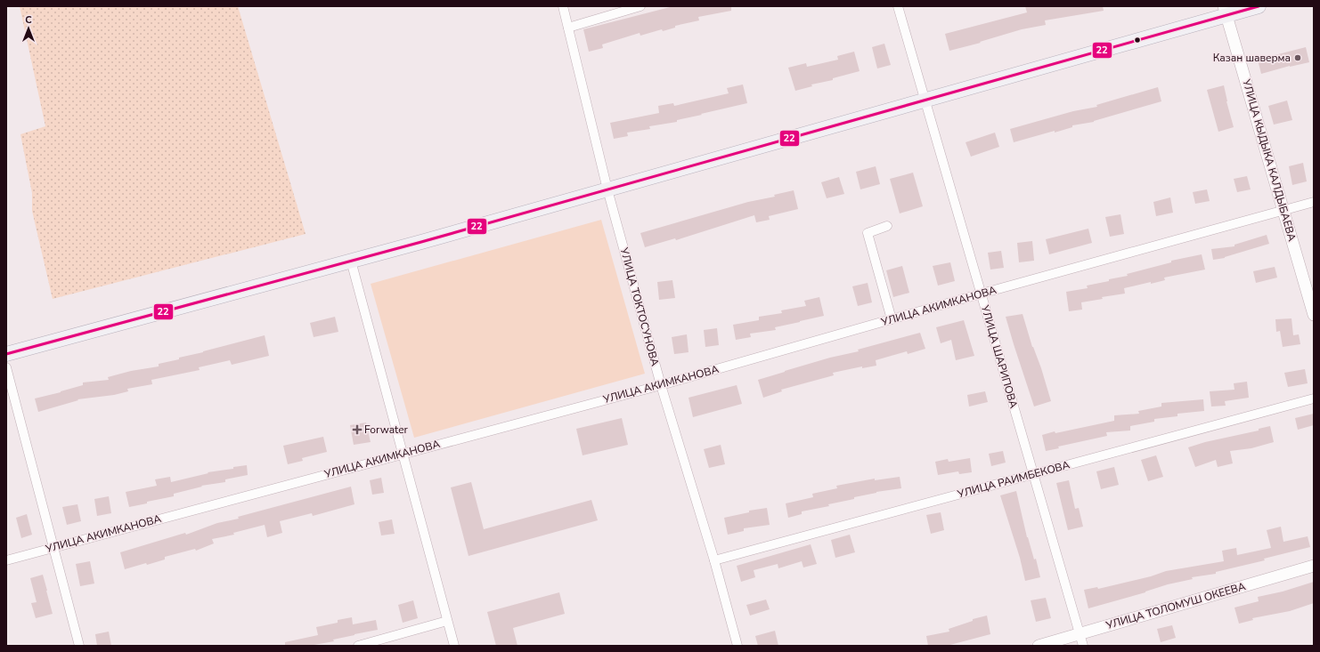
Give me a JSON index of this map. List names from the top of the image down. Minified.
{"streets":{"street":["УЛИЦА КЫДЫКА КАЛДЫБАЕВА","УЛИЦА АКИМКАНОВА","УЛИЦА ТОКТОСУНОВА","УЛИЦА ШАРИПОВА","УЛИЦА РАИМБЕКОВА","УЛИЦА ТОЛОМУШ ОКЕЕВА"]},"crossings":[["УЛИЦА КЫДЫКА КАЛДЫБАЕВА","УЛИЦА АКИМКАНОВА"],["УЛИЦА АКИМКАНОВА","УЛИЦА ТОКТОСУНОВА"],["УЛИЦА АКИМКАНОВА","УЛИЦА ШАРИПОВА"],["УЛИЦА ТОКТОСУНОВА","УЛИЦА РАИМБЕКОВА"],["УЛИЦА ШАРИПОВА","УЛИЦА РАИМБЕКОВА"],["УЛИЦА ШАРИПОВА","УЛИЦА ТОЛОМУШ ОКЕЕВА"]],"places":{"other":["Казан шаверма"],"health":["Forwater"]},"lines":["transit line 22"],"north":"top"}
